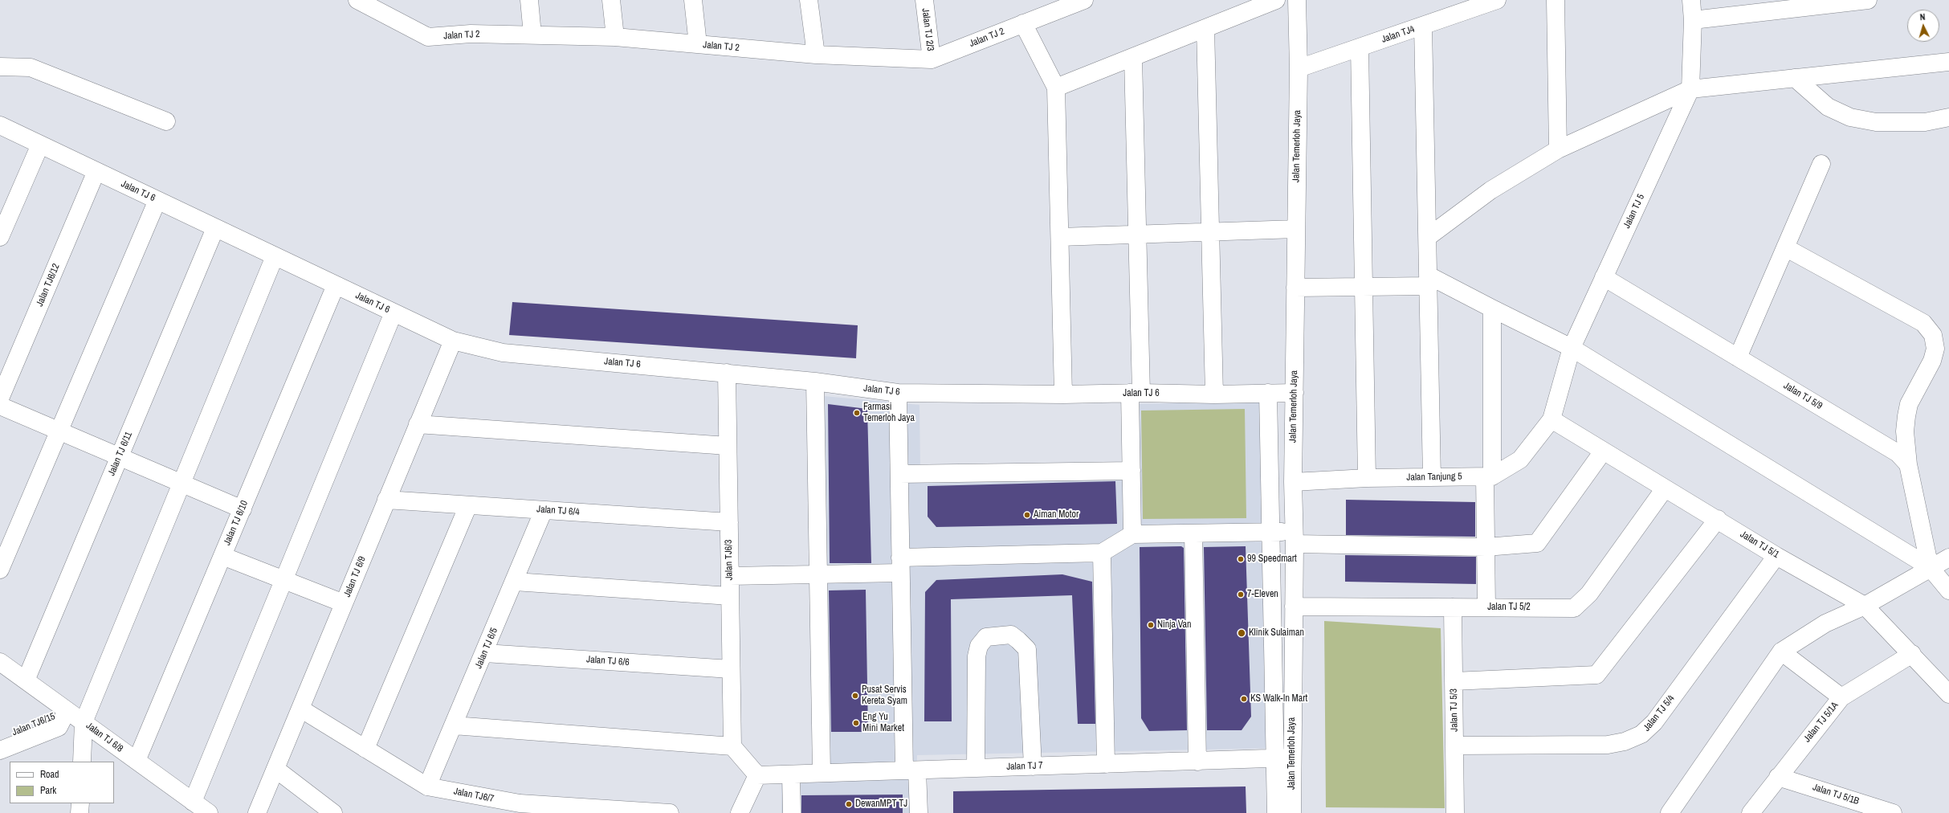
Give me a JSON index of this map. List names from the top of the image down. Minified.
{"streets":{"street":["Jalan TJ 2/3","Jalan TJ4","Jalan TJ 2","Jalan Temerloh Jaya","Jalan TJ 6","Jalan TJ 5","Jalan TJ6/12","Jalan TJ 5/9","Jalan TJ 6/11","Jalan Tanjung 5","Jalan TJ 6/4","Jalan TJ 6/10","Jalan TJ 5/1","Jalan TJ6/3","Jalan TJ 6/9","Jalan TJ 5/2","Jalan TJ 6/5","Jalan TJ 6/6","Jalan TJ 5/3","Jalan TJ 5/4","Jalan TJ 5/1A","Jalan TJ6/15","Jalan TJ 6/8","Jalan TJ 7","Jalan TJ 5/1B","Jalan TJ6/7"]},"crossings":[["Jalan TJ 2/3","Jalan TJ 2"],["Jalan TJ4","Jalan Temerloh Jaya"],["Jalan Temerloh Jaya","Jalan TJ 6"],["Jalan Temerloh Jaya","Jalan Tanjung 5"],["Jalan Temerloh Jaya","Jalan TJ 5/2"],["Jalan Temerloh Jaya","Jalan TJ 7"],["Jalan TJ 6","Jalan TJ6/12"],["Jalan TJ 6","Jalan TJ 6/11"],["Jalan TJ 6","Jalan TJ 6/10"],["Jalan TJ 6","Jalan TJ6/3"],["Jalan TJ 6","Jalan TJ 6/9"],["Jalan TJ 5","Jalan TJ 5/9"],["Jalan TJ 5","Jalan TJ 5/1"],["Jalan TJ 6/11","Jalan TJ 6/8"],["Jalan TJ 6/4","Jalan TJ6/3"],["Jalan TJ 6/4","Jalan TJ 6/9"],["Jalan TJ 6/4","Jalan TJ 6/5"],["Jalan TJ 6/10","Jalan TJ 6/8"],["Jalan TJ 5/1","Jalan TJ 5/2"],["Jalan TJ 5/1","Jalan TJ 5/4"],["Jalan TJ 5/1","Jalan TJ 5/1A"],["Jalan TJ6/3","Jalan TJ 6/6"],["Jalan TJ 6/9","Jalan TJ6/7"],["Jalan TJ 5/2","Jalan TJ 5/3"],["Jalan TJ 6/5","Jalan TJ 6/6"],["Jalan TJ 6/5","Jalan TJ6/7"],["Jalan TJ 5/3","Jalan TJ 5/4"],["Jalan TJ 5/1A","Jalan TJ 5/1B"],["Jalan TJ6/15","Jalan TJ 6/8"]],"places":["Farmasi Temerloh Jaya","Aiman Motor","99 Speedmart","7-Eleven","Ninja Van","Klinik Sulaiman","Pusat Servis Kereta Syam","KS Walk-In Mart","Eng Yu Mini Market","DewanMPT TJ"],"legend":["Road","Park"],"north":"top"}
